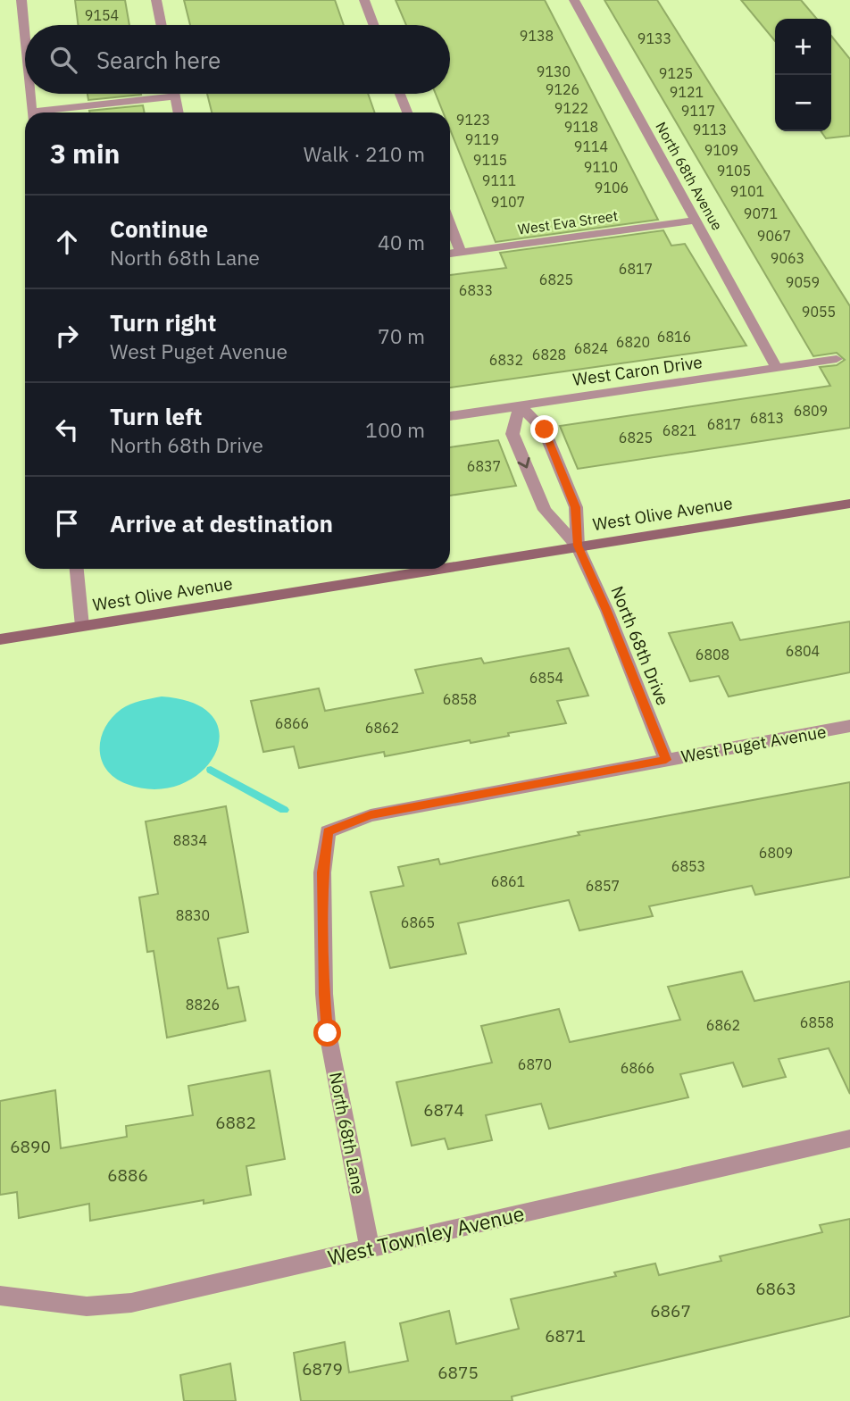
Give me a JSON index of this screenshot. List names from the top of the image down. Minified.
{"streets":{"main road":["West Olive Avenue"],"street":["North 68th Avenue","West Eva Street","West Caron Drive","North 68th Drive","West Puget Avenue","North 68th Lane","West Townley Avenue"]},"crossings":[["North 68th Avenue","West Eva Street"],["North 68th Avenue","West Caron Drive"],["West Caron Drive","North 68th Drive"],["West Olive Avenue","North 68th Drive"],["North 68th Drive","West Puget Avenue"],["West Puget Avenue","North 68th Lane"],["North 68th Lane","West Townley Avenue"]],"house_numbers":["9154","9138","9133","9130","9125","9126","9121","9122","9117","9123","9118","9113","9119","9114","9109","9115","9110","9105","9111","9106","9101","9107","9071","9067","9063","6817","6825","9059","6833","9055","6816","6820","6824","6828","6832","6809","6813","6817","6821","6825","6837","6804","6808","6854","6858","6866","6862","8834","6809","6853","6861","6857","8830","6865","8826","6858","6862","6870","6866","6874","6882","6890","6886","6863","6867","6871","6879","6875"],"page":{"map_buttons":["+","−"],"search":"Search here","heading":["3 min","Walk · 210 m"],"list":[["Continue","North 68th Lane","40 m"],["Turn right","West Puget Avenue","70 m"],["Turn left","North 68th Drive","100 m"],"Arrive at destination"]}}
